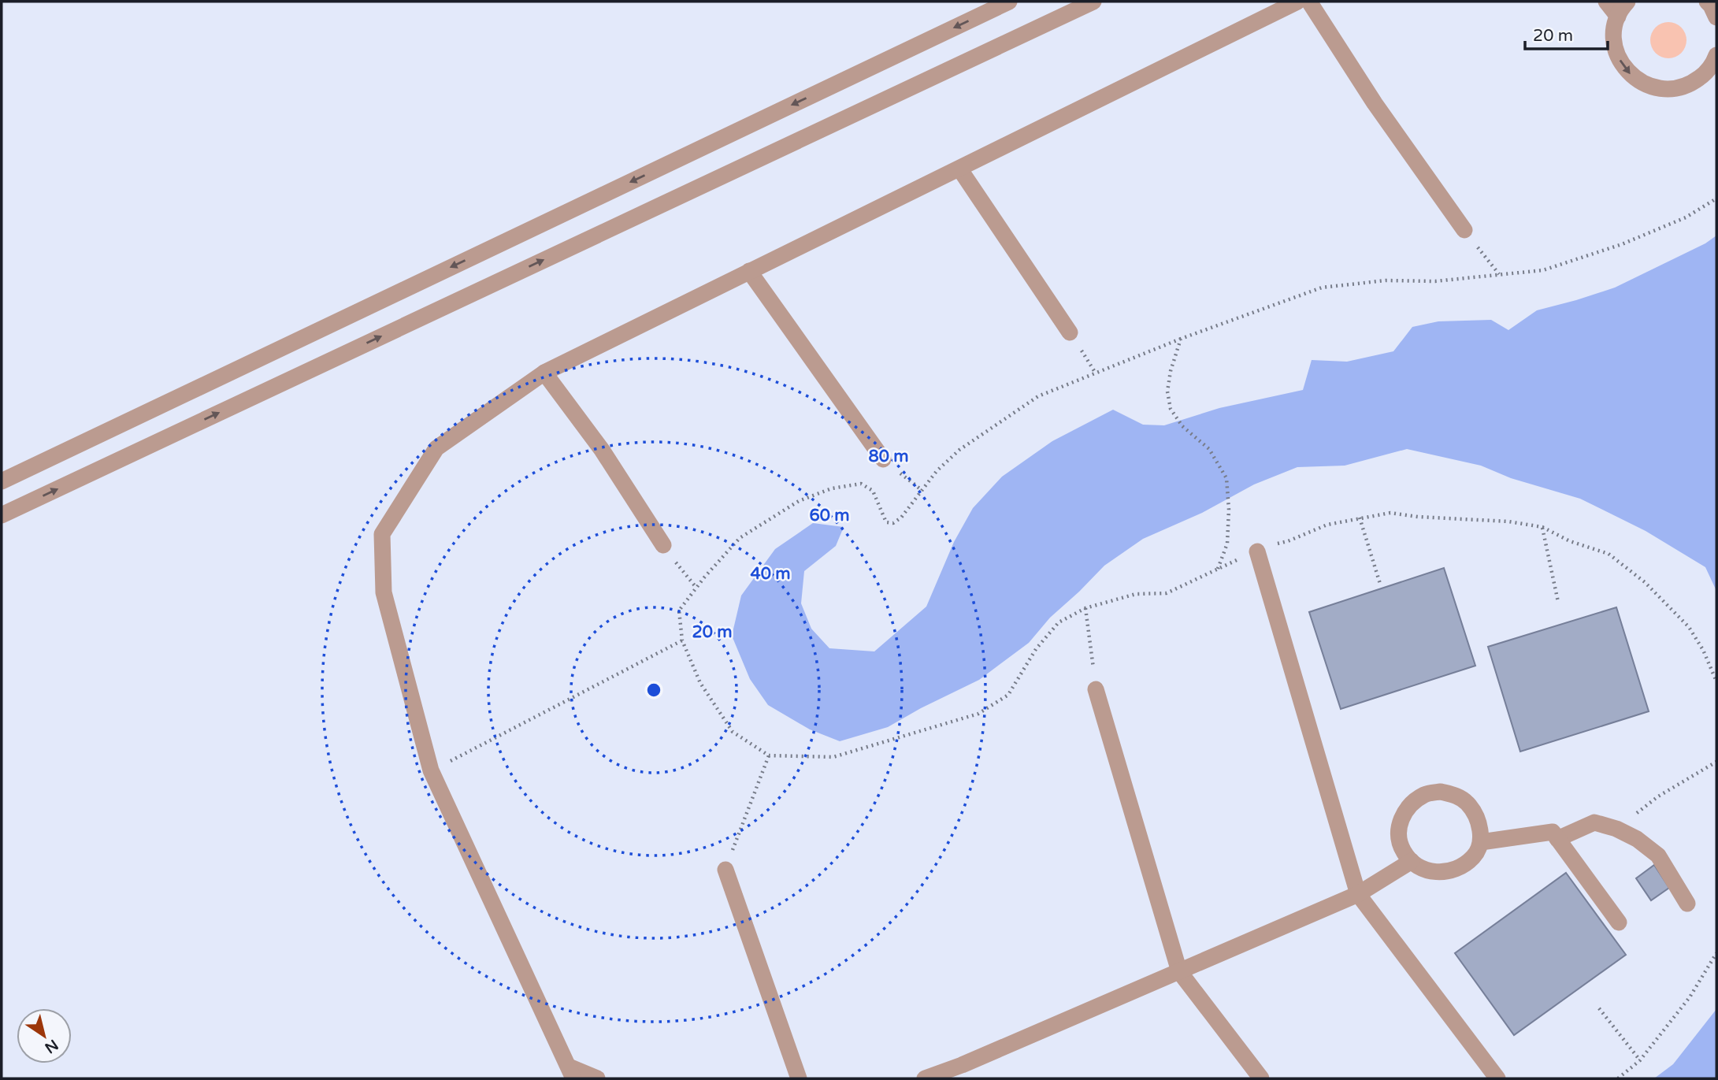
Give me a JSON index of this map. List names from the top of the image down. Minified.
{"scale_bar":"20 m","north":"bottom right","rings":["80 m","60 m","40 m","20 m"]}
